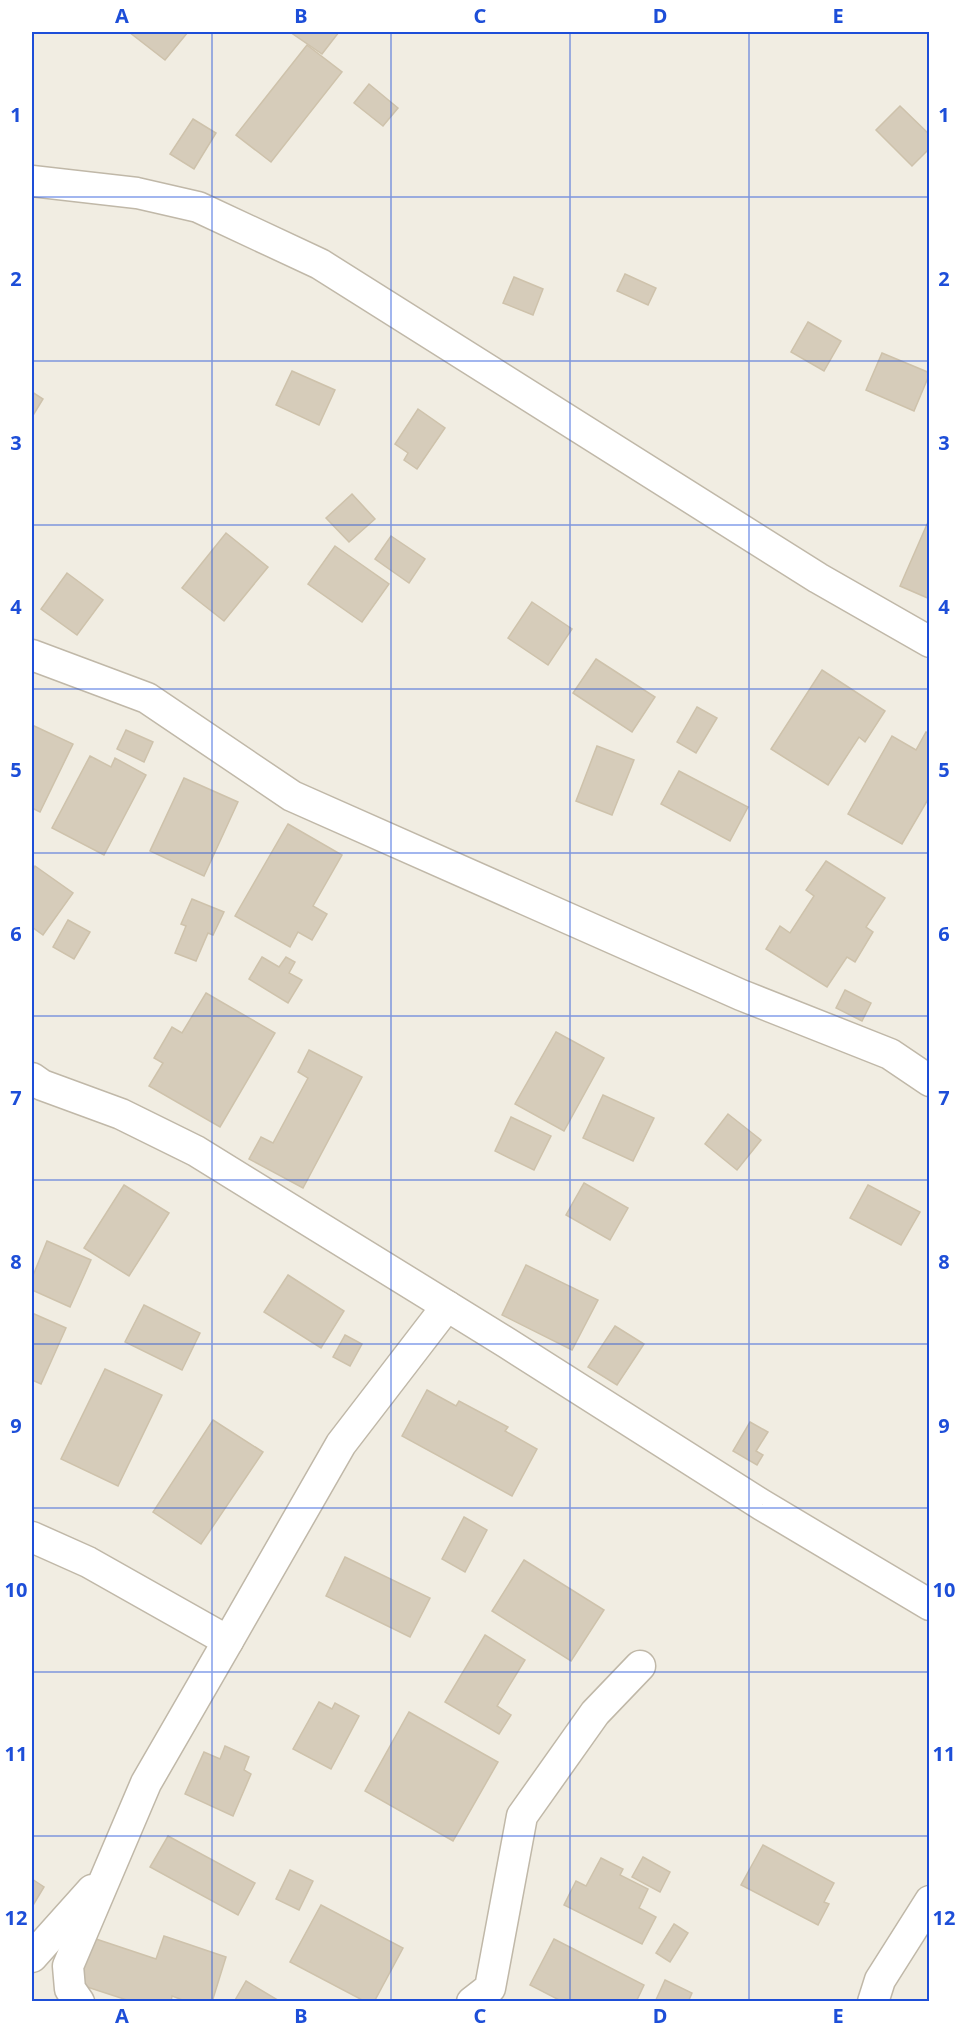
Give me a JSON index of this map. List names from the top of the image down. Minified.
{"grid":{"columns":["A","B","C","D","E"],"rows":["1","2","3","4","5","6","7","8","9","10","11","12"]}}
